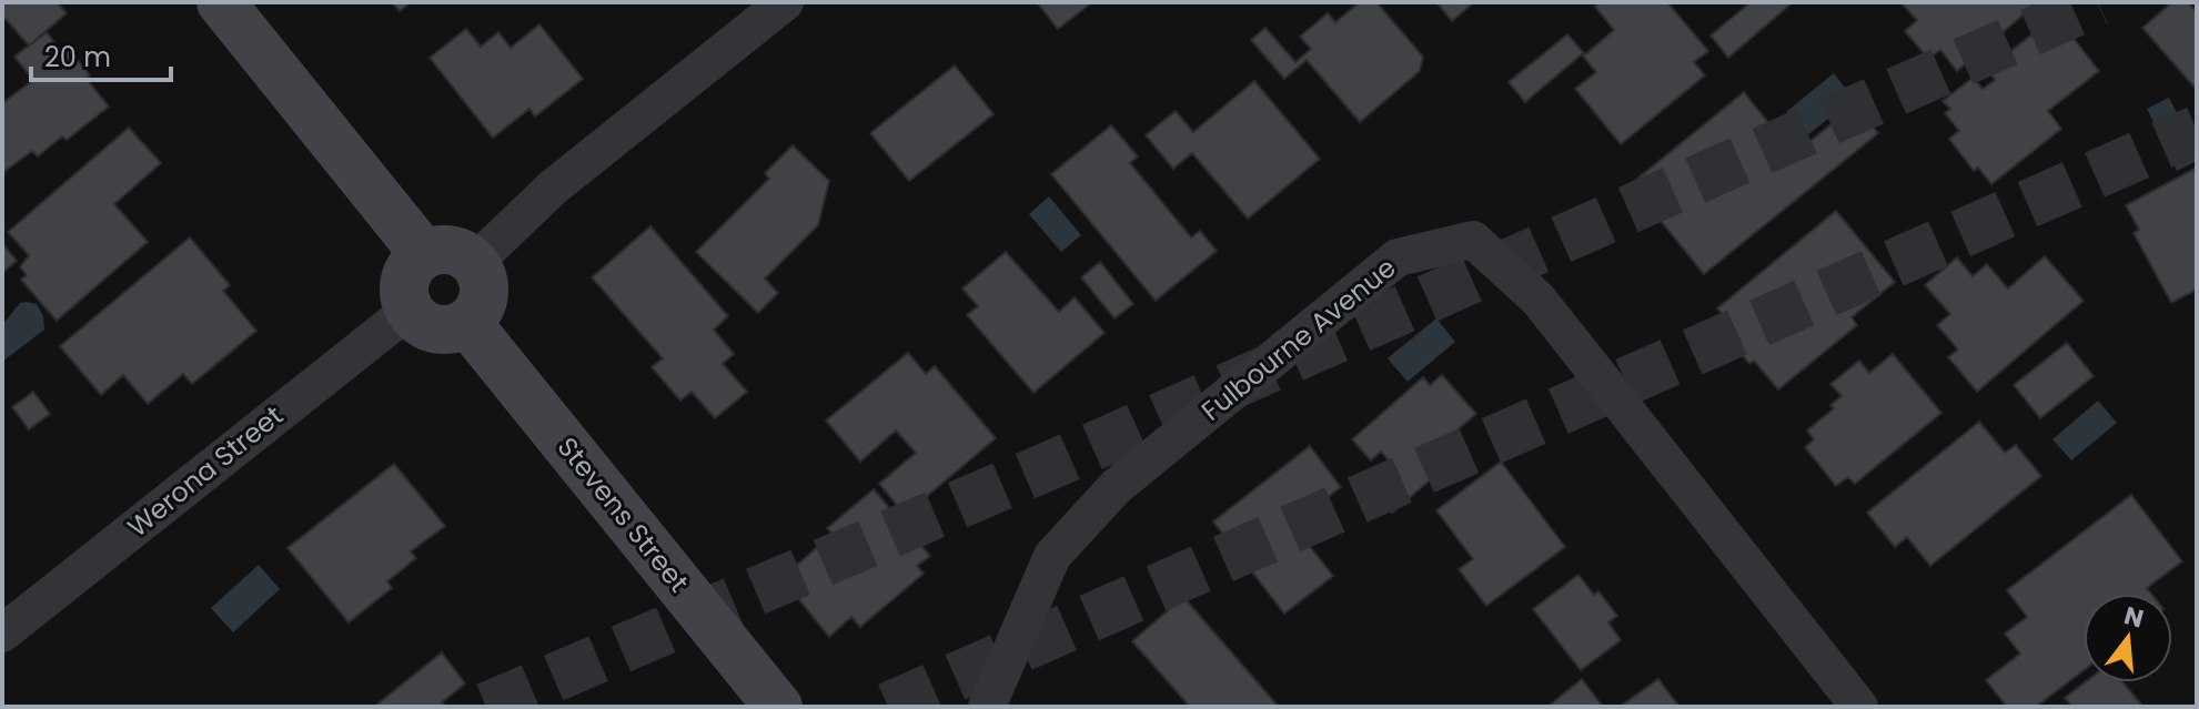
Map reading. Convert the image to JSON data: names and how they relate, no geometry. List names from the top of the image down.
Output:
{
  "streets": {
    "street": ["Fulbourne Avenue", "Werona Street", "Stevens Street"]
  },
  "crossings": [
    ["Werona Street", "Stevens Street"]
  ],
  "scale_bar": "20 m",
  "north": "top"
}
